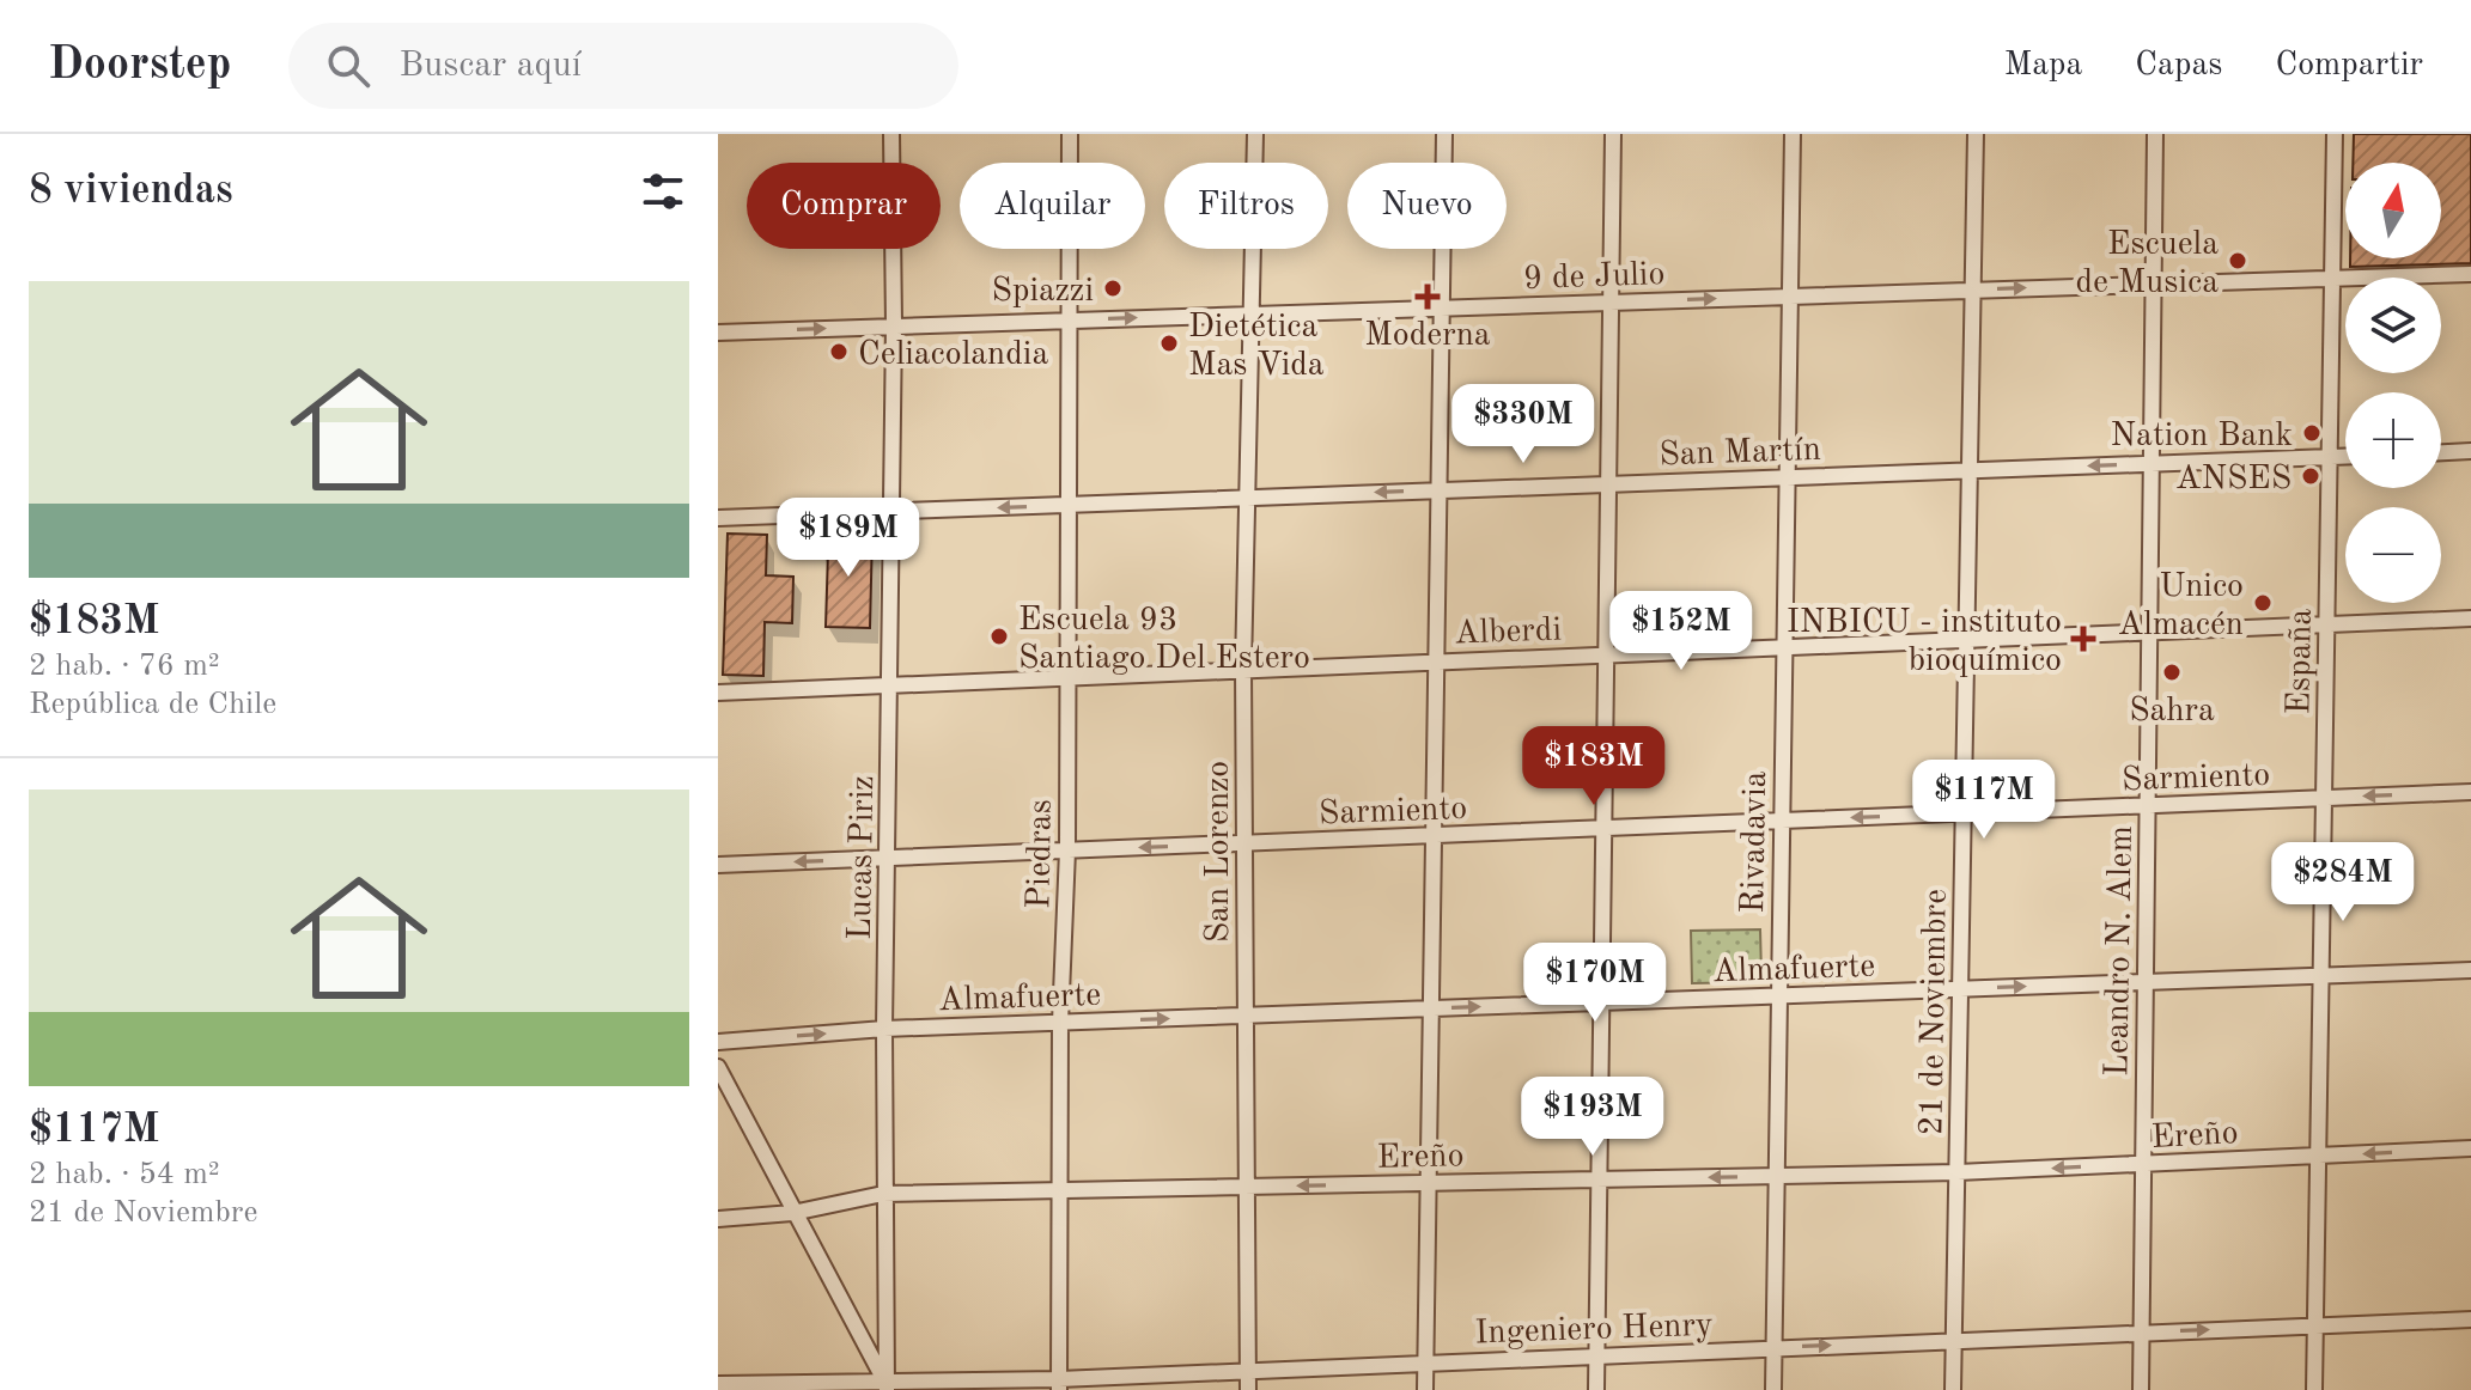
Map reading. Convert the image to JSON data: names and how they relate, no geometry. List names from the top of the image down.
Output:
{
  "streets": {
    "street": [
      "9 de Julio",
      "San Martín",
      "Alberdi",
      "España",
      "Sarmiento",
      "Rivadavia",
      "San Lorenzo",
      "Piedras",
      "Lucas Piriz",
      "Leandro N. Alem",
      "Almafuerte",
      "21 de Noviembre",
      "Ereño",
      "Ingeniero Henry"
    ]
  },
  "crossings": [
    ["9 de Julio", "España"],
    ["9 de Julio", "Rivadavia"],
    ["9 de Julio", "San Lorenzo"],
    ["9 de Julio", "Piedras"],
    ["9 de Julio", "Lucas Piriz"],
    ["9 de Julio", "Leandro N. Alem"],
    ["9 de Julio", "21 de Noviembre"],
    ["San Martín", "España"],
    ["San Martín", "Rivadavia"],
    ["San Martín", "San Lorenzo"],
    ["San Martín", "Piedras"],
    ["San Martín", "Lucas Piriz"],
    ["San Martín", "Leandro N. Alem"],
    ["San Martín", "21 de Noviembre"],
    ["Alberdi", "España"],
    ["Alberdi", "Rivadavia"],
    ["Alberdi", "San Lorenzo"],
    ["Alberdi", "Piedras"],
    ["Alberdi", "Lucas Piriz"],
    ["Alberdi", "Leandro N. Alem"],
    ["Alberdi", "21 de Noviembre"],
    ["España", "Sarmiento"],
    ["España", "Almafuerte"],
    ["España", "Ereño"],
    ["España", "Ingeniero Henry"],
    ["Sarmiento", "Rivadavia"],
    ["Sarmiento", "San Lorenzo"],
    ["Sarmiento", "Piedras"],
    ["Sarmiento", "Lucas Piriz"],
    ["Sarmiento", "Leandro N. Alem"],
    ["Sarmiento", "21 de Noviembre"],
    ["Rivadavia", "Almafuerte"],
    ["Rivadavia", "Ereño"],
    ["Rivadavia", "Ingeniero Henry"],
    ["San Lorenzo", "Almafuerte"],
    ["San Lorenzo", "Ereño"],
    ["San Lorenzo", "Ingeniero Henry"],
    ["Piedras", "Almafuerte"],
    ["Piedras", "Ereño"],
    ["Piedras", "Ingeniero Henry"],
    ["Lucas Piriz", "Almafuerte"],
    ["Lucas Piriz", "Ereño"],
    ["Lucas Piriz", "Ingeniero Henry"],
    ["Leandro N. Alem", "Almafuerte"],
    ["Leandro N. Alem", "Ereño"],
    ["Leandro N. Alem", "Ingeniero Henry"],
    ["Almafuerte", "21 de Noviembre"],
    ["21 de Noviembre", "Ereño"],
    ["21 de Noviembre", "Ingeniero Henry"]
  ],
  "one_way": [
    "9 de Julio",
    "Sarmiento",
    "Almafuerte",
    "Ereño"
  ],
  "places": {
    "other": [
      "Escuela de Musica",
      "Spiazzi",
      "Dietética Mas Vida",
      "Celiacolandia",
      "Nation Bank",
      "ANSES",
      "Unico Almacén",
      "Escuela 93 Santiago Del Estero",
      "Sahra"
    ],
    "health": ["Moderna", "INBICU - instituto bioquímico"]
  },
  "north": "top",
  "page": {
    "header": "Doorstep",
    "search": "Buscar aquí",
    "nav": ["Mapa", "Capas", "Compartir"],
    "heading": "8 viviendas",
    "map_buttons": ["+", "−"],
    "chip": [
      "Comprar",
      "Alquilar",
      "Filtros",
      "Nuevo"
    ],
    "list": [
      {
        "name": "$183M",
        "note": "2 hab. · 76 m² · República de Chile"
      },
      {
        "name": "$117M",
        "note": "2 hab. · 54 m² · 21 de Noviembre"
      }
    ],
    "price": [
      "$330M",
      "$189M",
      "$152M",
      "$183M",
      "$117M",
      "$284M",
      "$170M",
      "$193M"
    ]
  }
}
